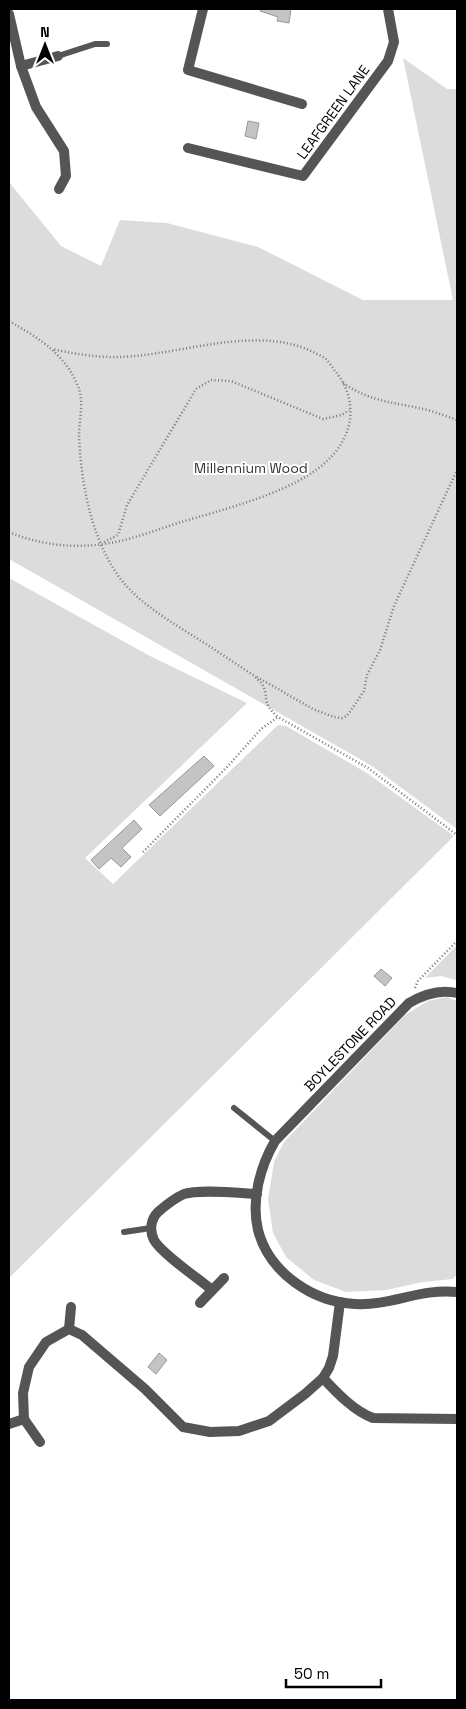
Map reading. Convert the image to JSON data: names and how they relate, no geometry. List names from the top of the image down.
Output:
{
  "streets": {
    "street": ["LEAFGREEN LANE", "BOYLESTONE ROAD"]
  },
  "parks": ["Millennium Wood"],
  "scale_bar": "50 m",
  "north": "top"
}
